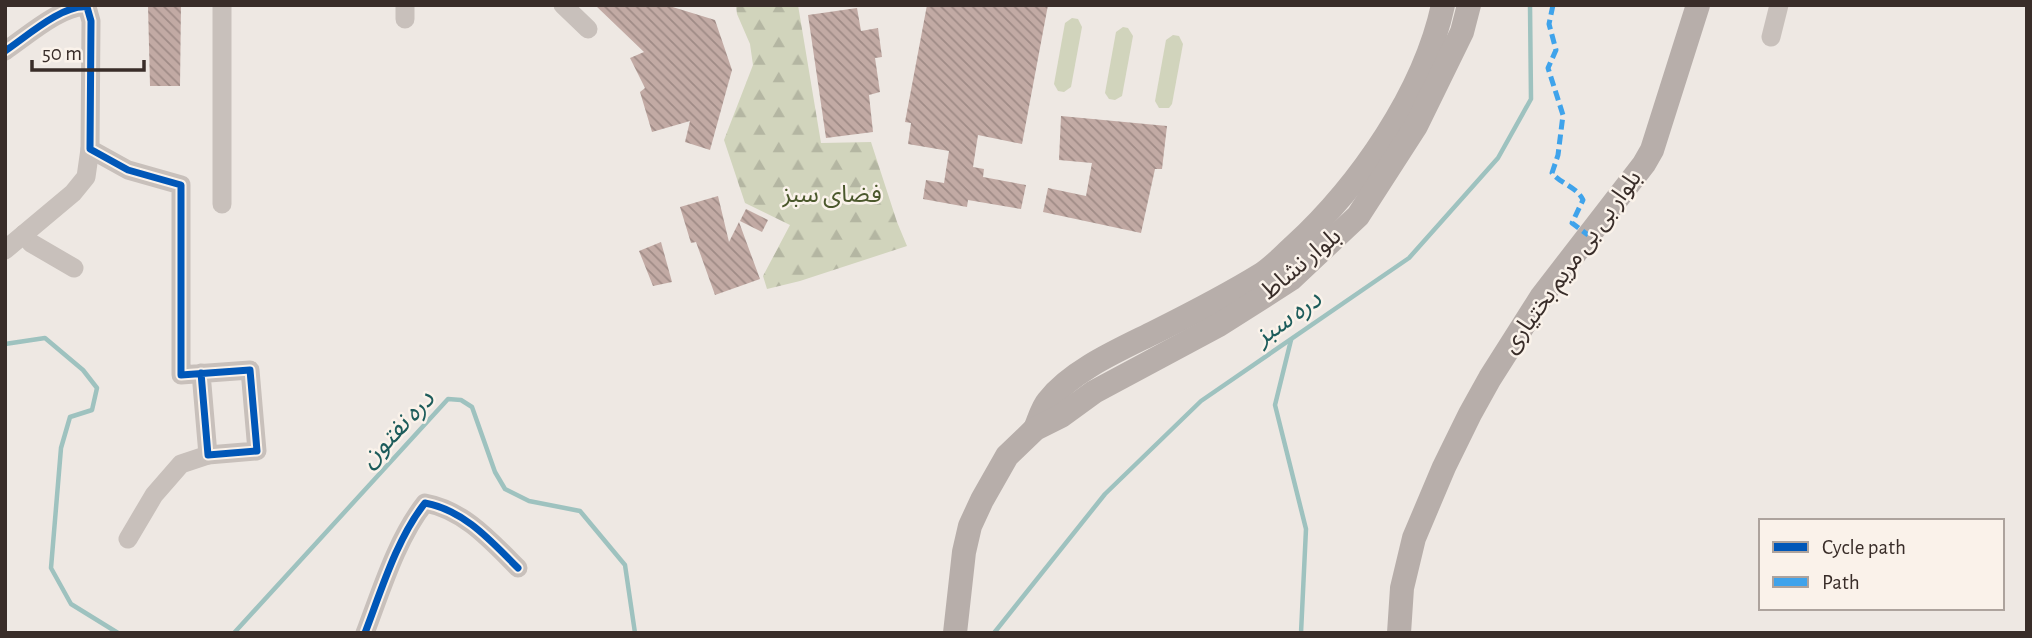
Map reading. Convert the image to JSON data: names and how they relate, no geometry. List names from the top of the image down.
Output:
{
  "streets": {
    "main road": ["بلوار بی بی مریم بختیاری", "بلوار نشاط"]
  },
  "water": ["دره سبز", "دره نفتون"],
  "parks": ["فضای سبز"],
  "legend": ["Cycle path", "Path"],
  "scale_bar": "50 m"
}
